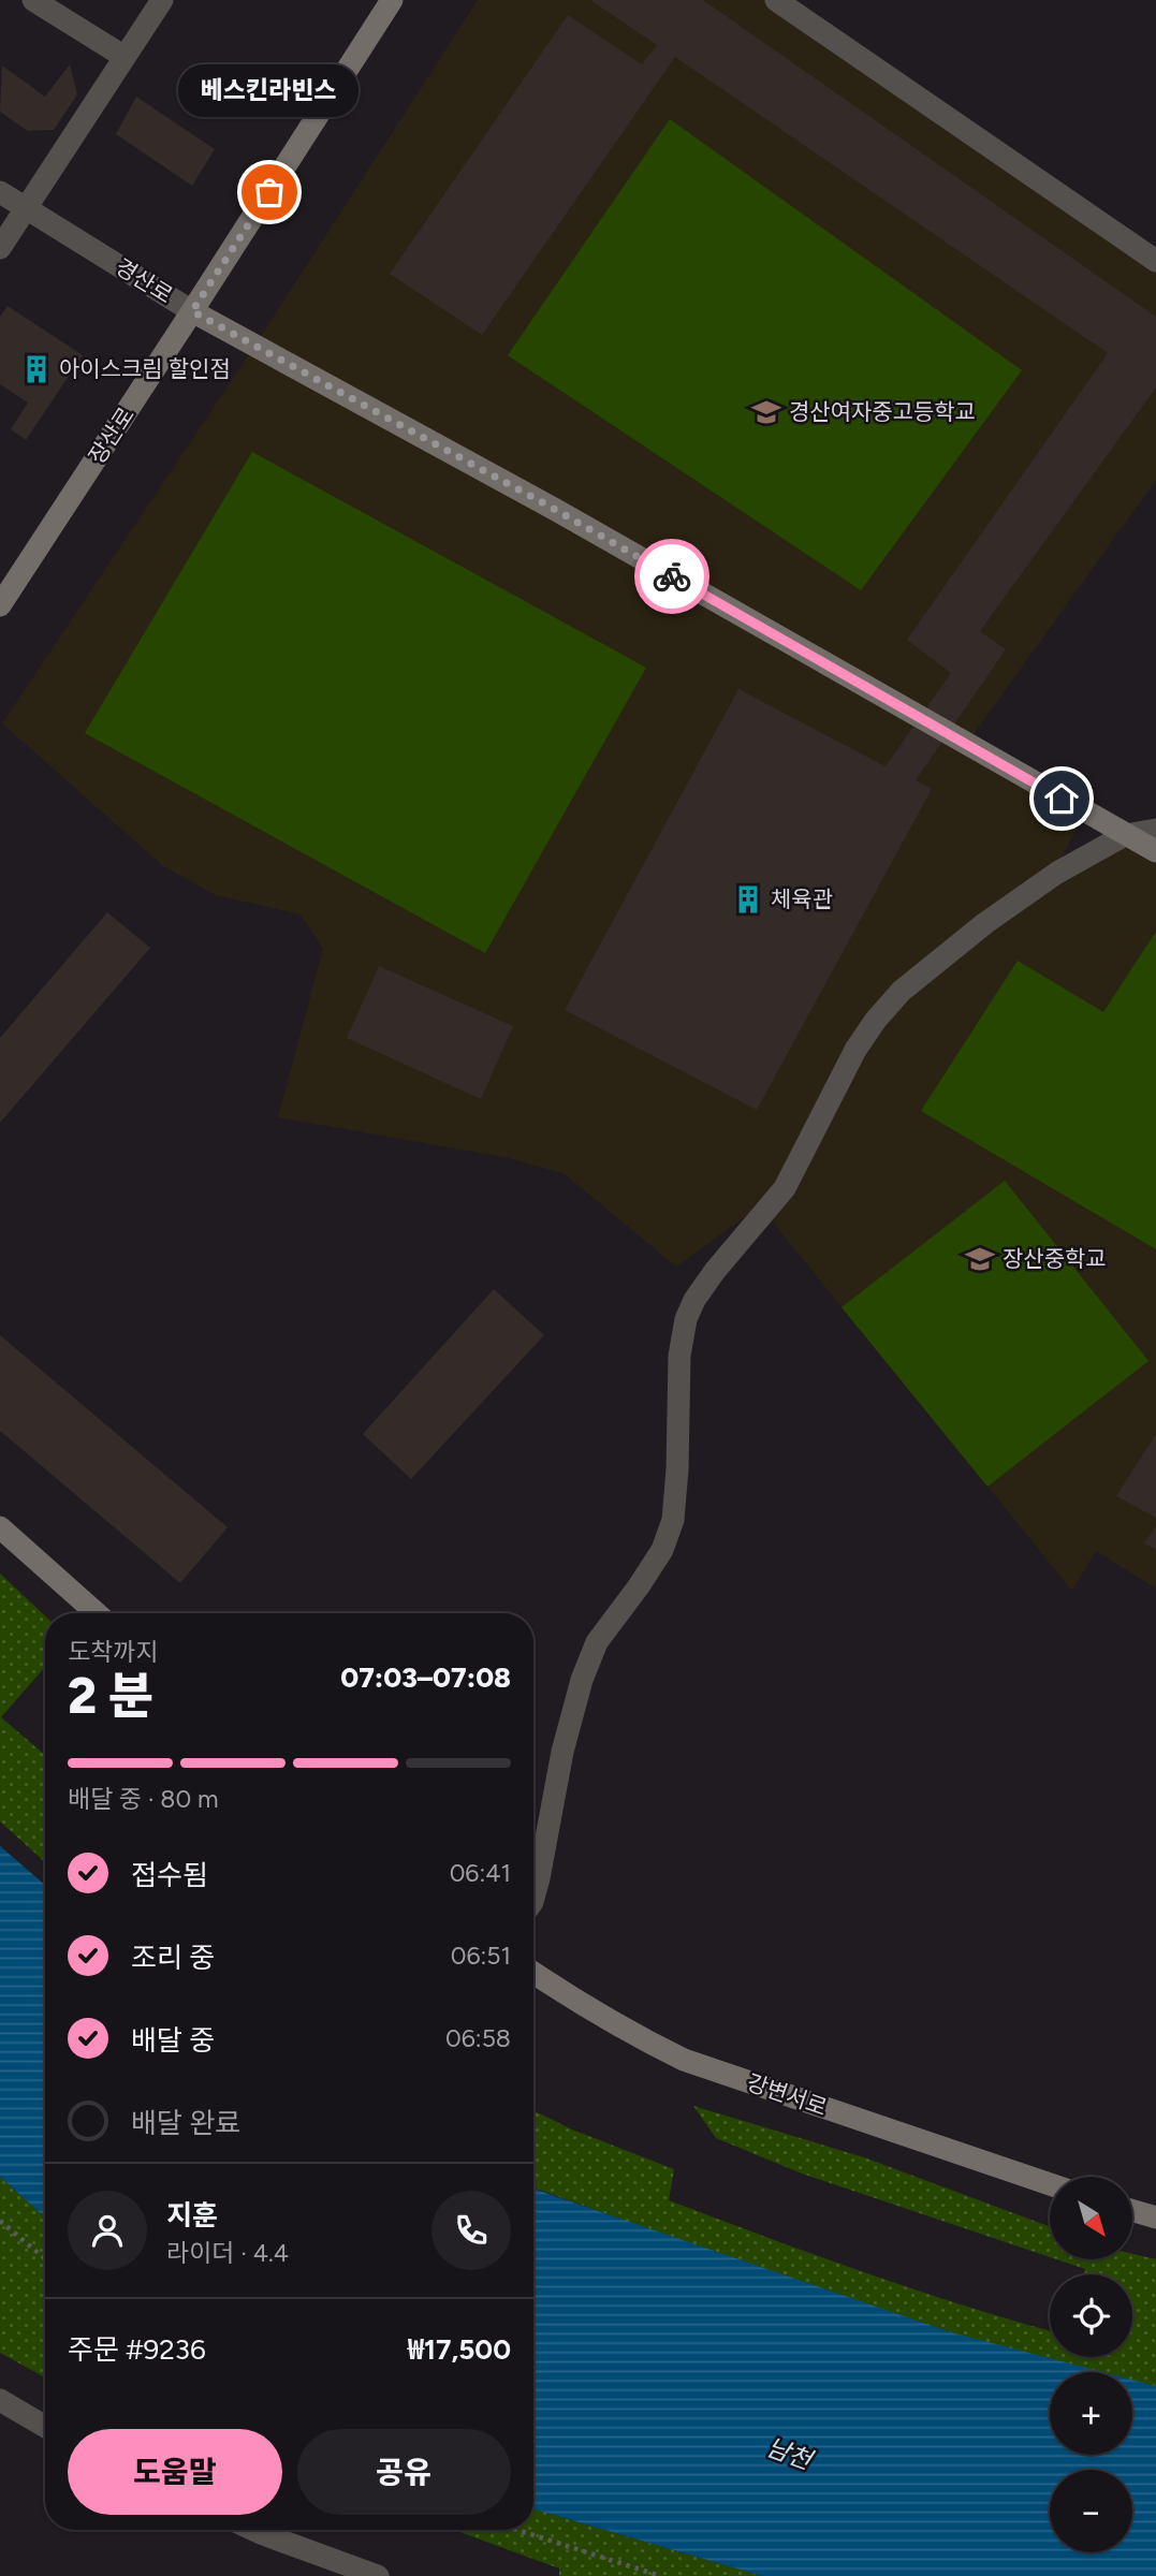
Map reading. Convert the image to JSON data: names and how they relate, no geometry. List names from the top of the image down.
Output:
{
  "streets": {
    "street": ["경산로", "장산로", "강변서로"]
  },
  "crossings": [
    ["경산로", "장산로"]
  ],
  "water": ["남천"],
  "places": {
    "other": ["베스킨라빈스"],
    "building": ["아이스크림 할인점", "체육관"],
    "school or university": ["경산여자중고등학교", "장산중학교"]
  },
  "north": "bottom right",
  "page": {
    "bubble": "베스킨라빈스",
    "heading": ["2 분", "도착까지", "07:03–07:08"],
    "panel": [
      "지훈",
      "라이더 · 4.4",
      "주문 #9236",
      "₩17,500"
    ],
    "bar": "배달 중 · 80 m",
    "list": [
      ["접수됨", "06:41"],
      ["조리 중", "06:51"],
      ["배달 중", "06:58"],
      "배달 완료"
    ],
    "map_buttons": ["+", "−"],
    "buttons": ["도움말", "공유"]
  }
}
